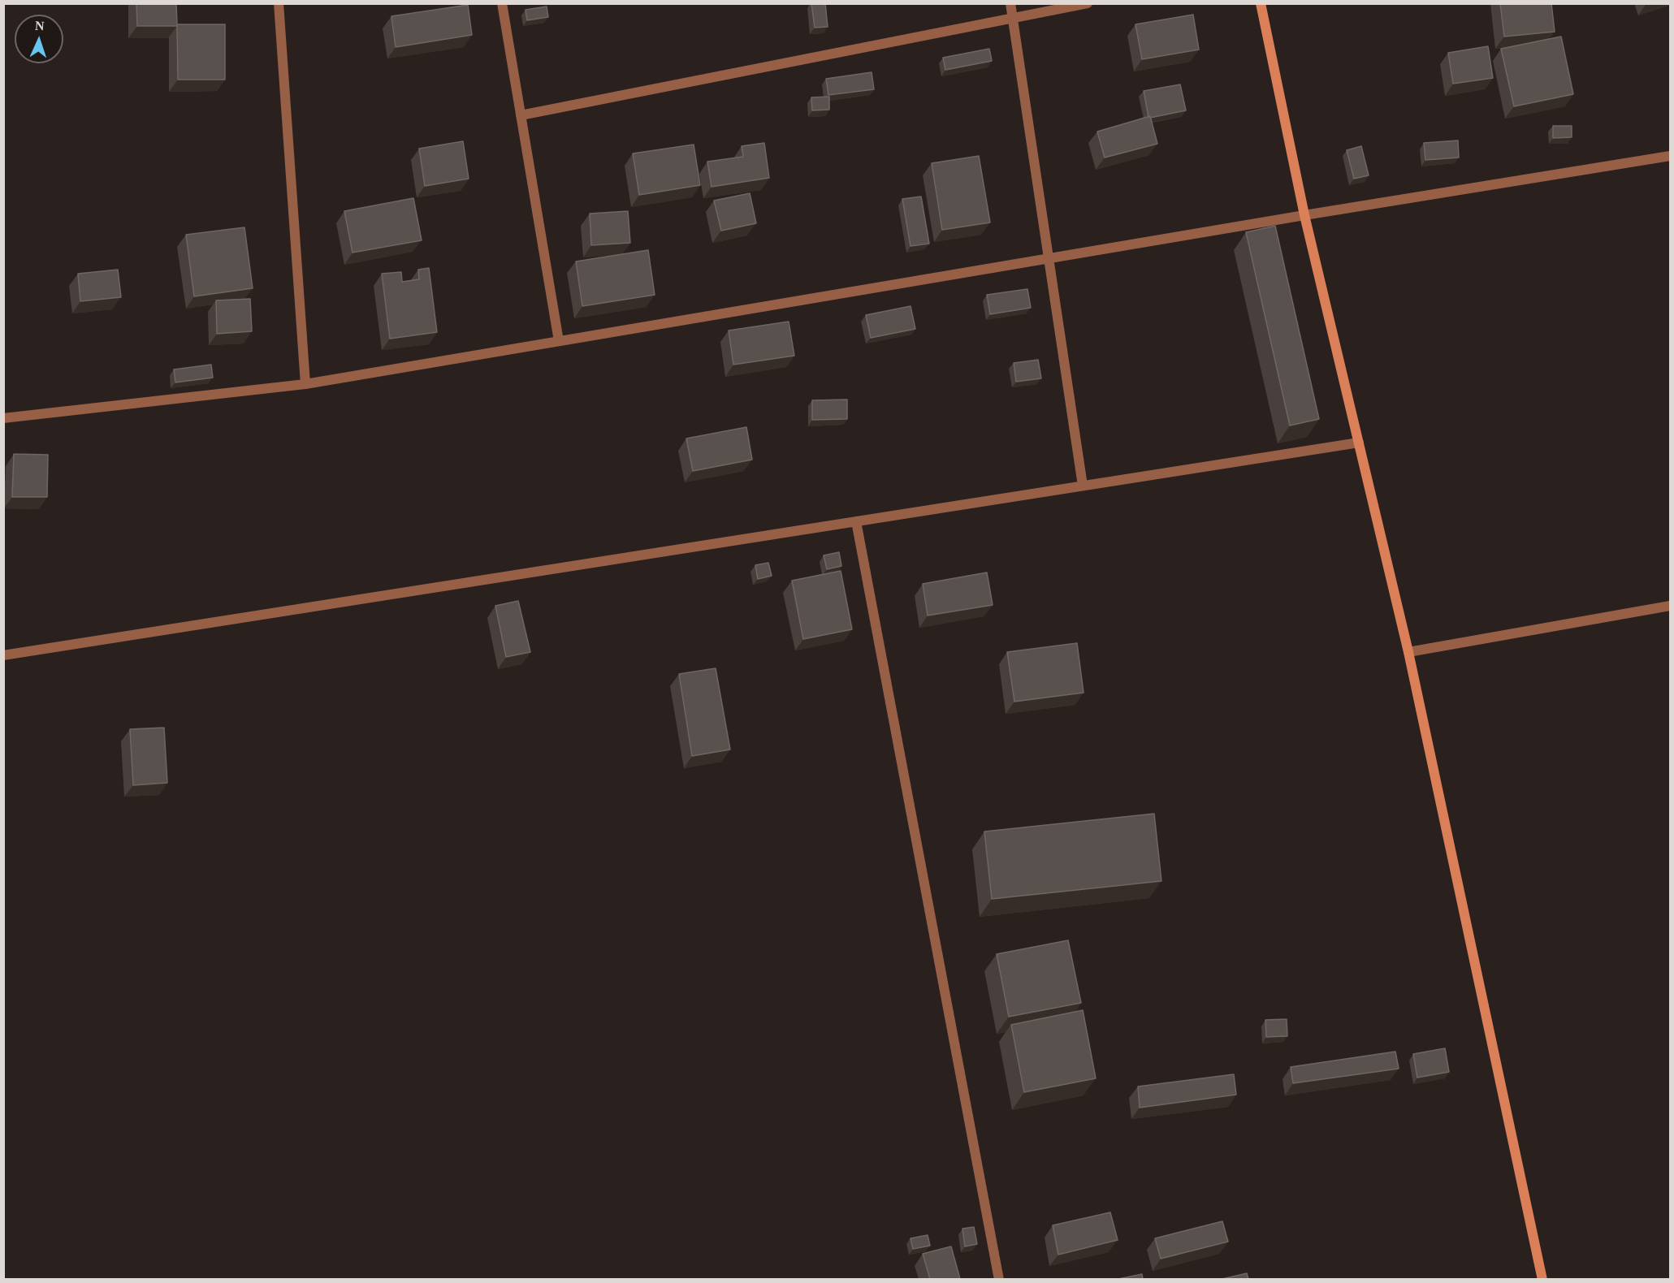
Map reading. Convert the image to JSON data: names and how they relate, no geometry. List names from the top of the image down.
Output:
{
  "north": "top"
}
